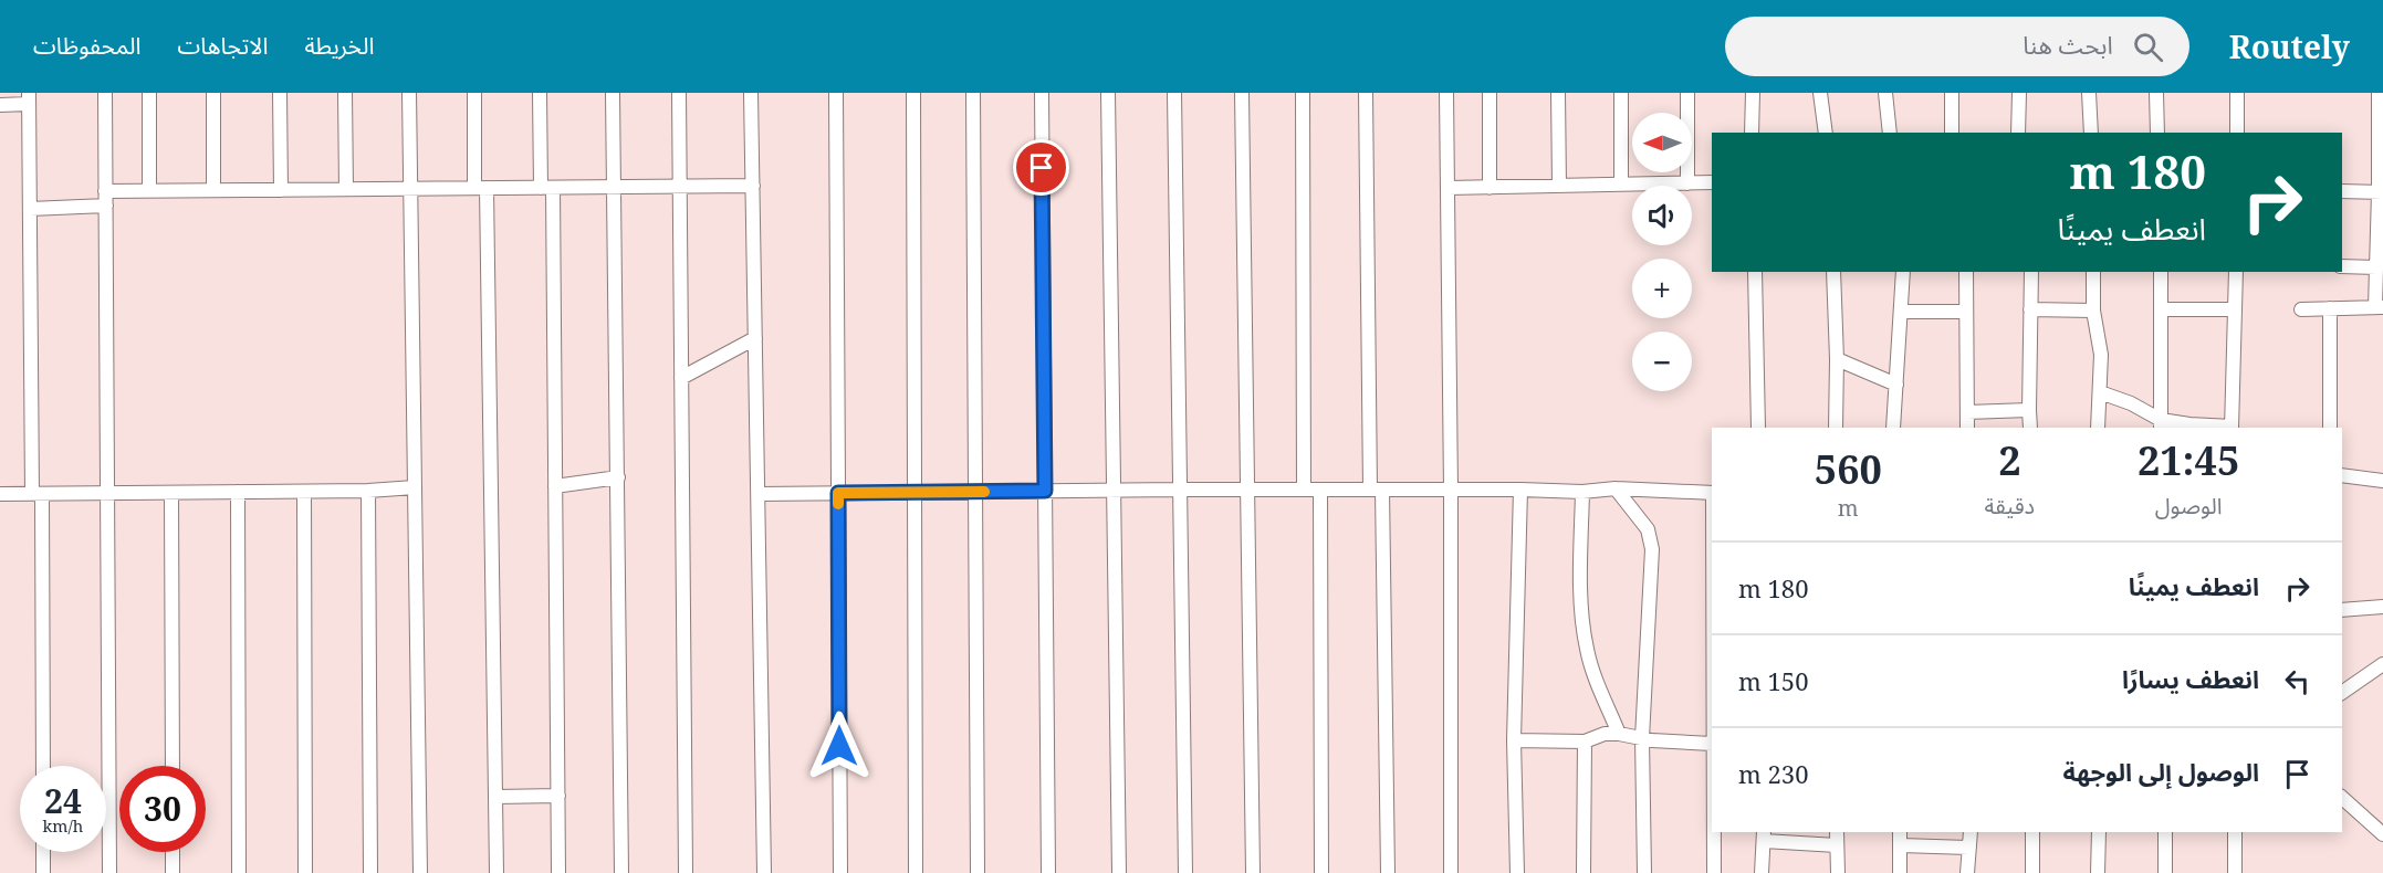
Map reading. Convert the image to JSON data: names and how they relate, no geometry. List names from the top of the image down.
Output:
{
  "north": "left",
  "page": {
    "header": "Routely",
    "search": "ابحث هنا",
    "nav": ["الخريطة", "الاتجاهات", "المحفوظات"],
    "map_buttons": ["+", "−"],
    "turn": ["180 m", "انعطف يمينًا"],
    "eta": [
      "21:45",
      "الوصول",
      "2",
      "دقيقة",
      "560",
      "m"
    ],
    "list": [
      {
        "name": "انعطف يمينًا",
        "value": "180 m"
      },
      {
        "name": "انعطف يسارًا",
        "value": "150 m"
      },
      {
        "name": "الوصول إلى الوجهة",
        "value": "230 m"
      }
    ],
    "speed": "24 km/h",
    "limit": "30"
  }
}
